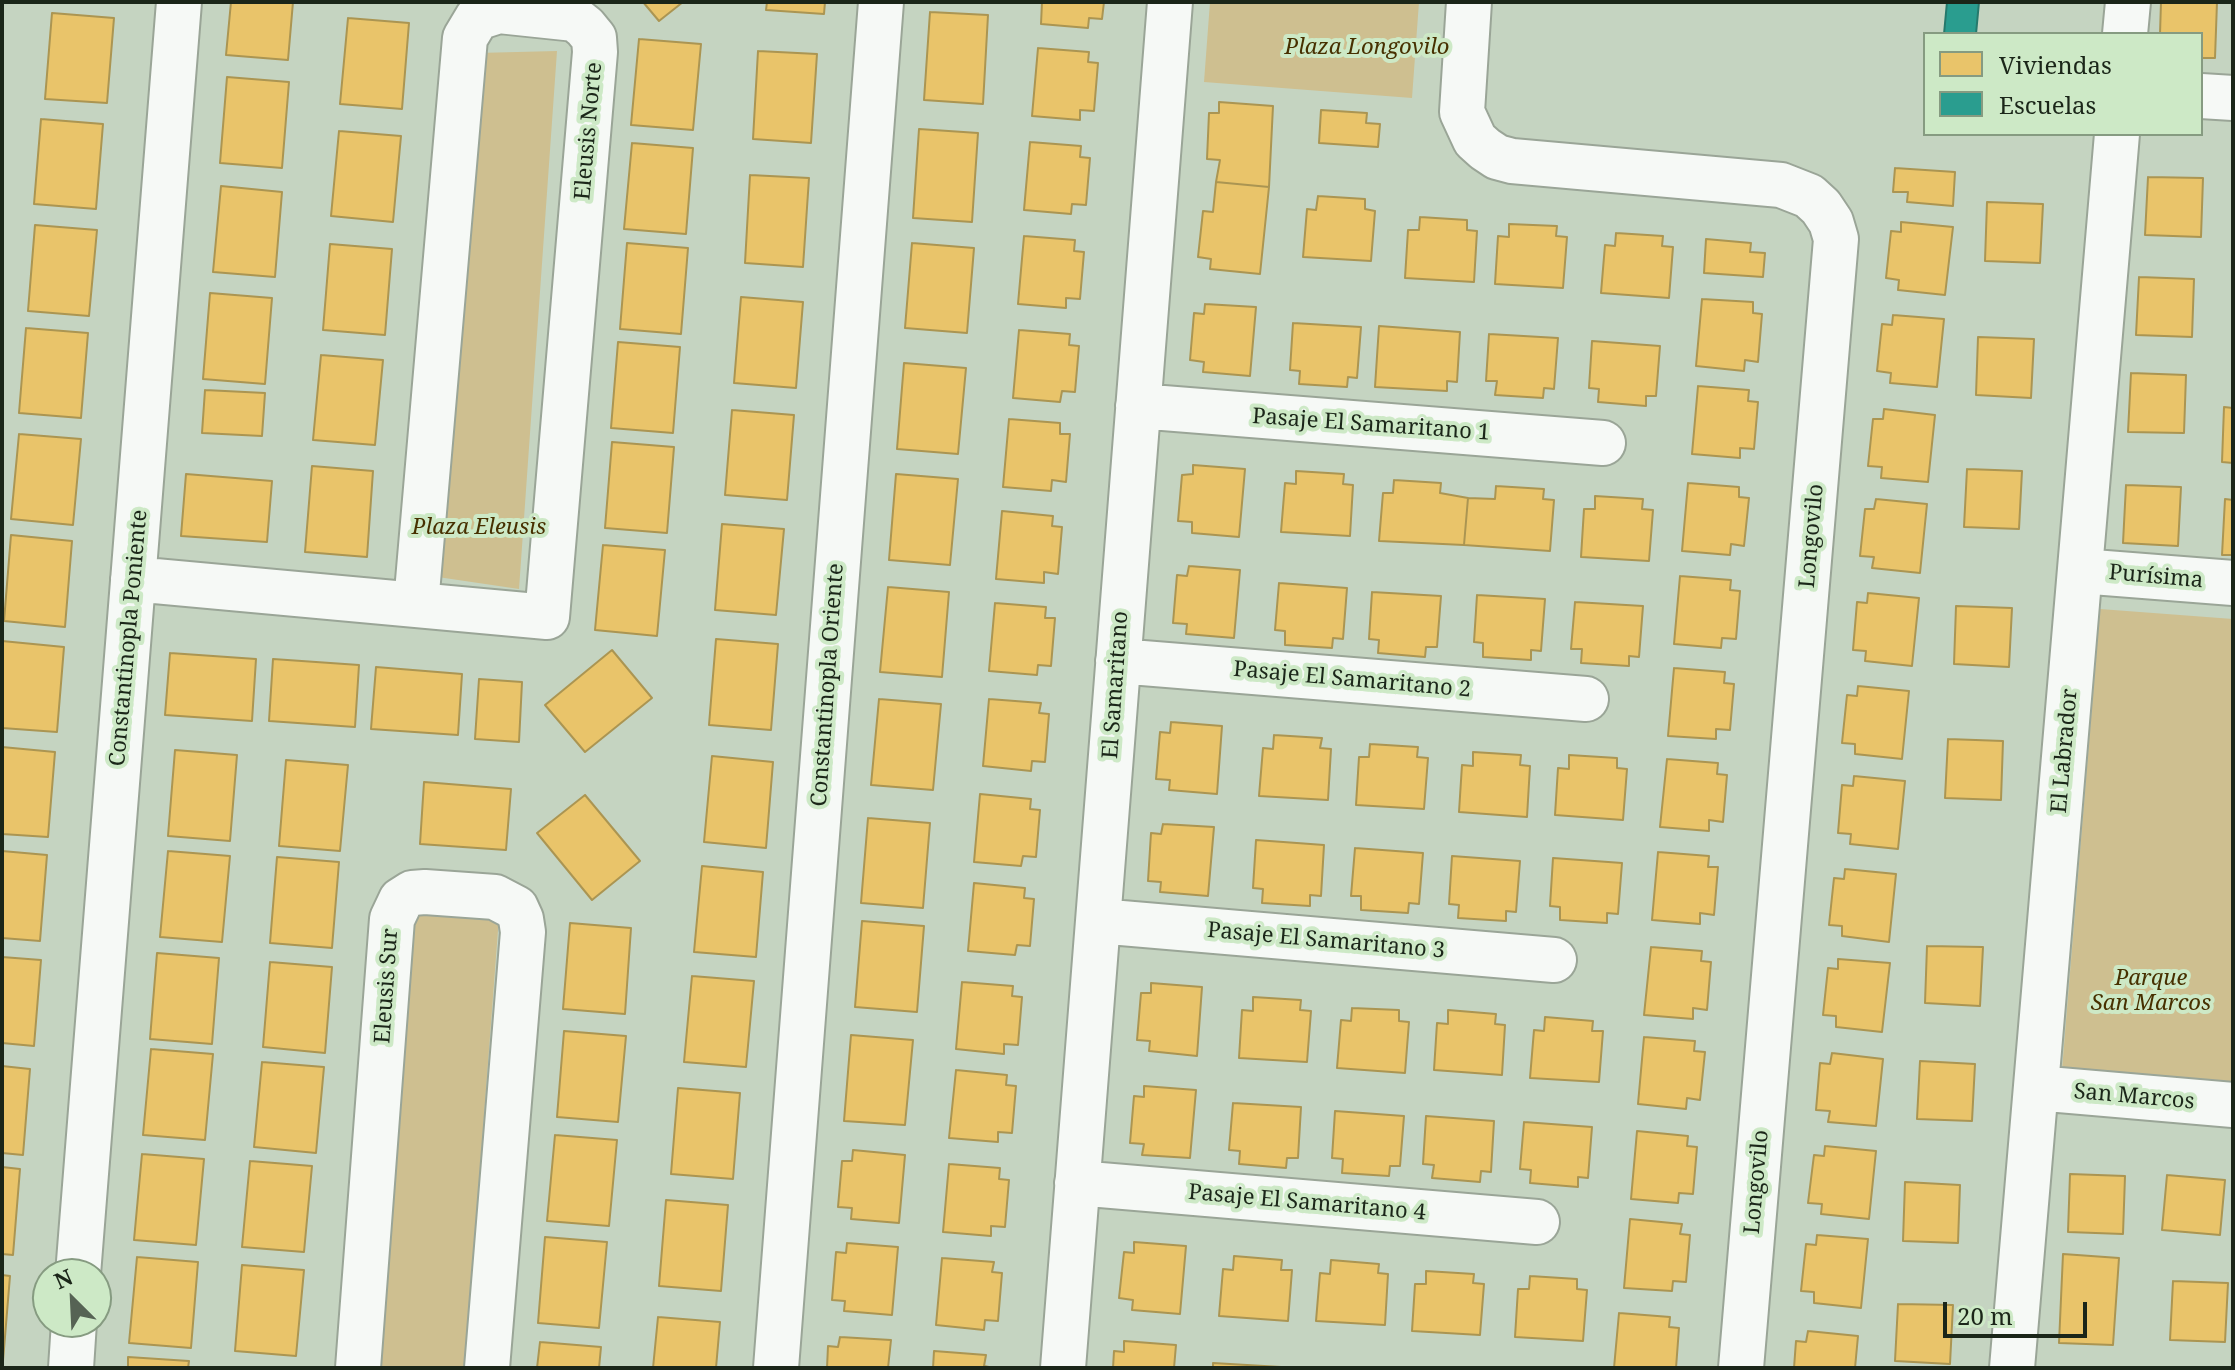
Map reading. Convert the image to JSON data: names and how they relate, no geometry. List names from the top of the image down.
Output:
{
  "streets": {
    "street": [
      "Eleusis Norte",
      "Pasaje El Samaritano 1",
      "Longovilo",
      "Purísima",
      "Constantinopla Poniente",
      "Pasaje El Samaritano 2",
      "Constantinopla Oriente",
      "El Samaritano",
      "El Labrador",
      "Pasaje El Samaritano 3",
      "Eleusis Sur",
      "San Marcos",
      "Pasaje El Samaritano 4"
    ]
  },
  "crossings": [
    ["Eleusis Norte", "Constantinopla Poniente"],
    ["Pasaje El Samaritano 1", "El Samaritano"],
    ["Purísima", "El Labrador"],
    ["Pasaje El Samaritano 2", "El Samaritano"],
    ["El Samaritano", "Pasaje El Samaritano 3"],
    ["El Samaritano", "Pasaje El Samaritano 4"],
    ["El Labrador", "San Marcos"]
  ],
  "parks": ["Plaza Longovilo", "Plaza Eleusis", "Parque San Marcos"],
  "legend": ["Viviendas", "Escuelas"],
  "scale_bar": "20 m",
  "north": "top left"
}
